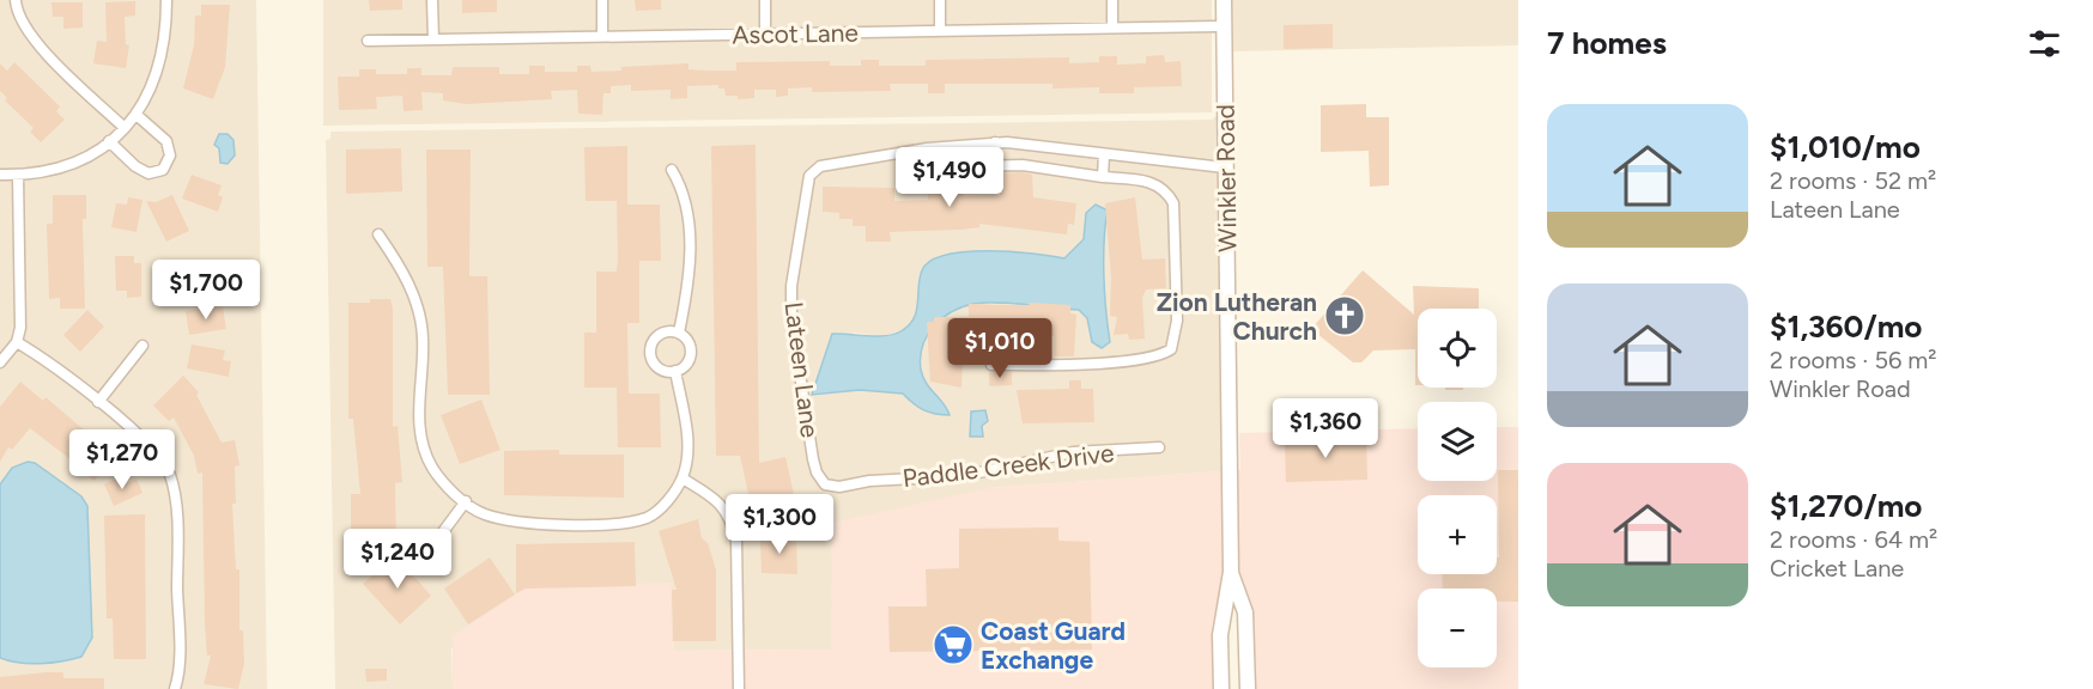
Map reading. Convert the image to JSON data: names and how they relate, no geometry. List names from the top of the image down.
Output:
{
  "streets": {
    "street": [
      "Ascot Lane",
      "Winkler Road",
      "Lateen Lane",
      "Paddle Creek Drive"
    ]
  },
  "crossings": [
    ["Ascot Lane", "Winkler Road"],
    ["Winkler Road", "Lateen Lane"],
    ["Lateen Lane", "Paddle Creek Drive"]
  ],
  "places": {
    "church": ["Zion Lutheran Church"],
    "supermarket": ["Coast Guard Exchange"]
  },
  "page": {
    "heading": "7 homes",
    "list": [
      {
        "name": "$1,010/mo",
        "note": "2 rooms · 52 m² · Lateen Lane"
      },
      {
        "name": "$1,360/mo",
        "note": "2 rooms · 56 m² · Winkler Road"
      },
      {
        "name": "$1,270/mo",
        "note": "2 rooms · 64 m² · Cricket Lane"
      }
    ],
    "price": [
      "$1,490",
      "$1,700",
      "$1,010",
      "$1,360",
      "$1,270",
      "$1,300",
      "$1,240"
    ],
    "map_buttons": ["+", "−"]
  }
}
